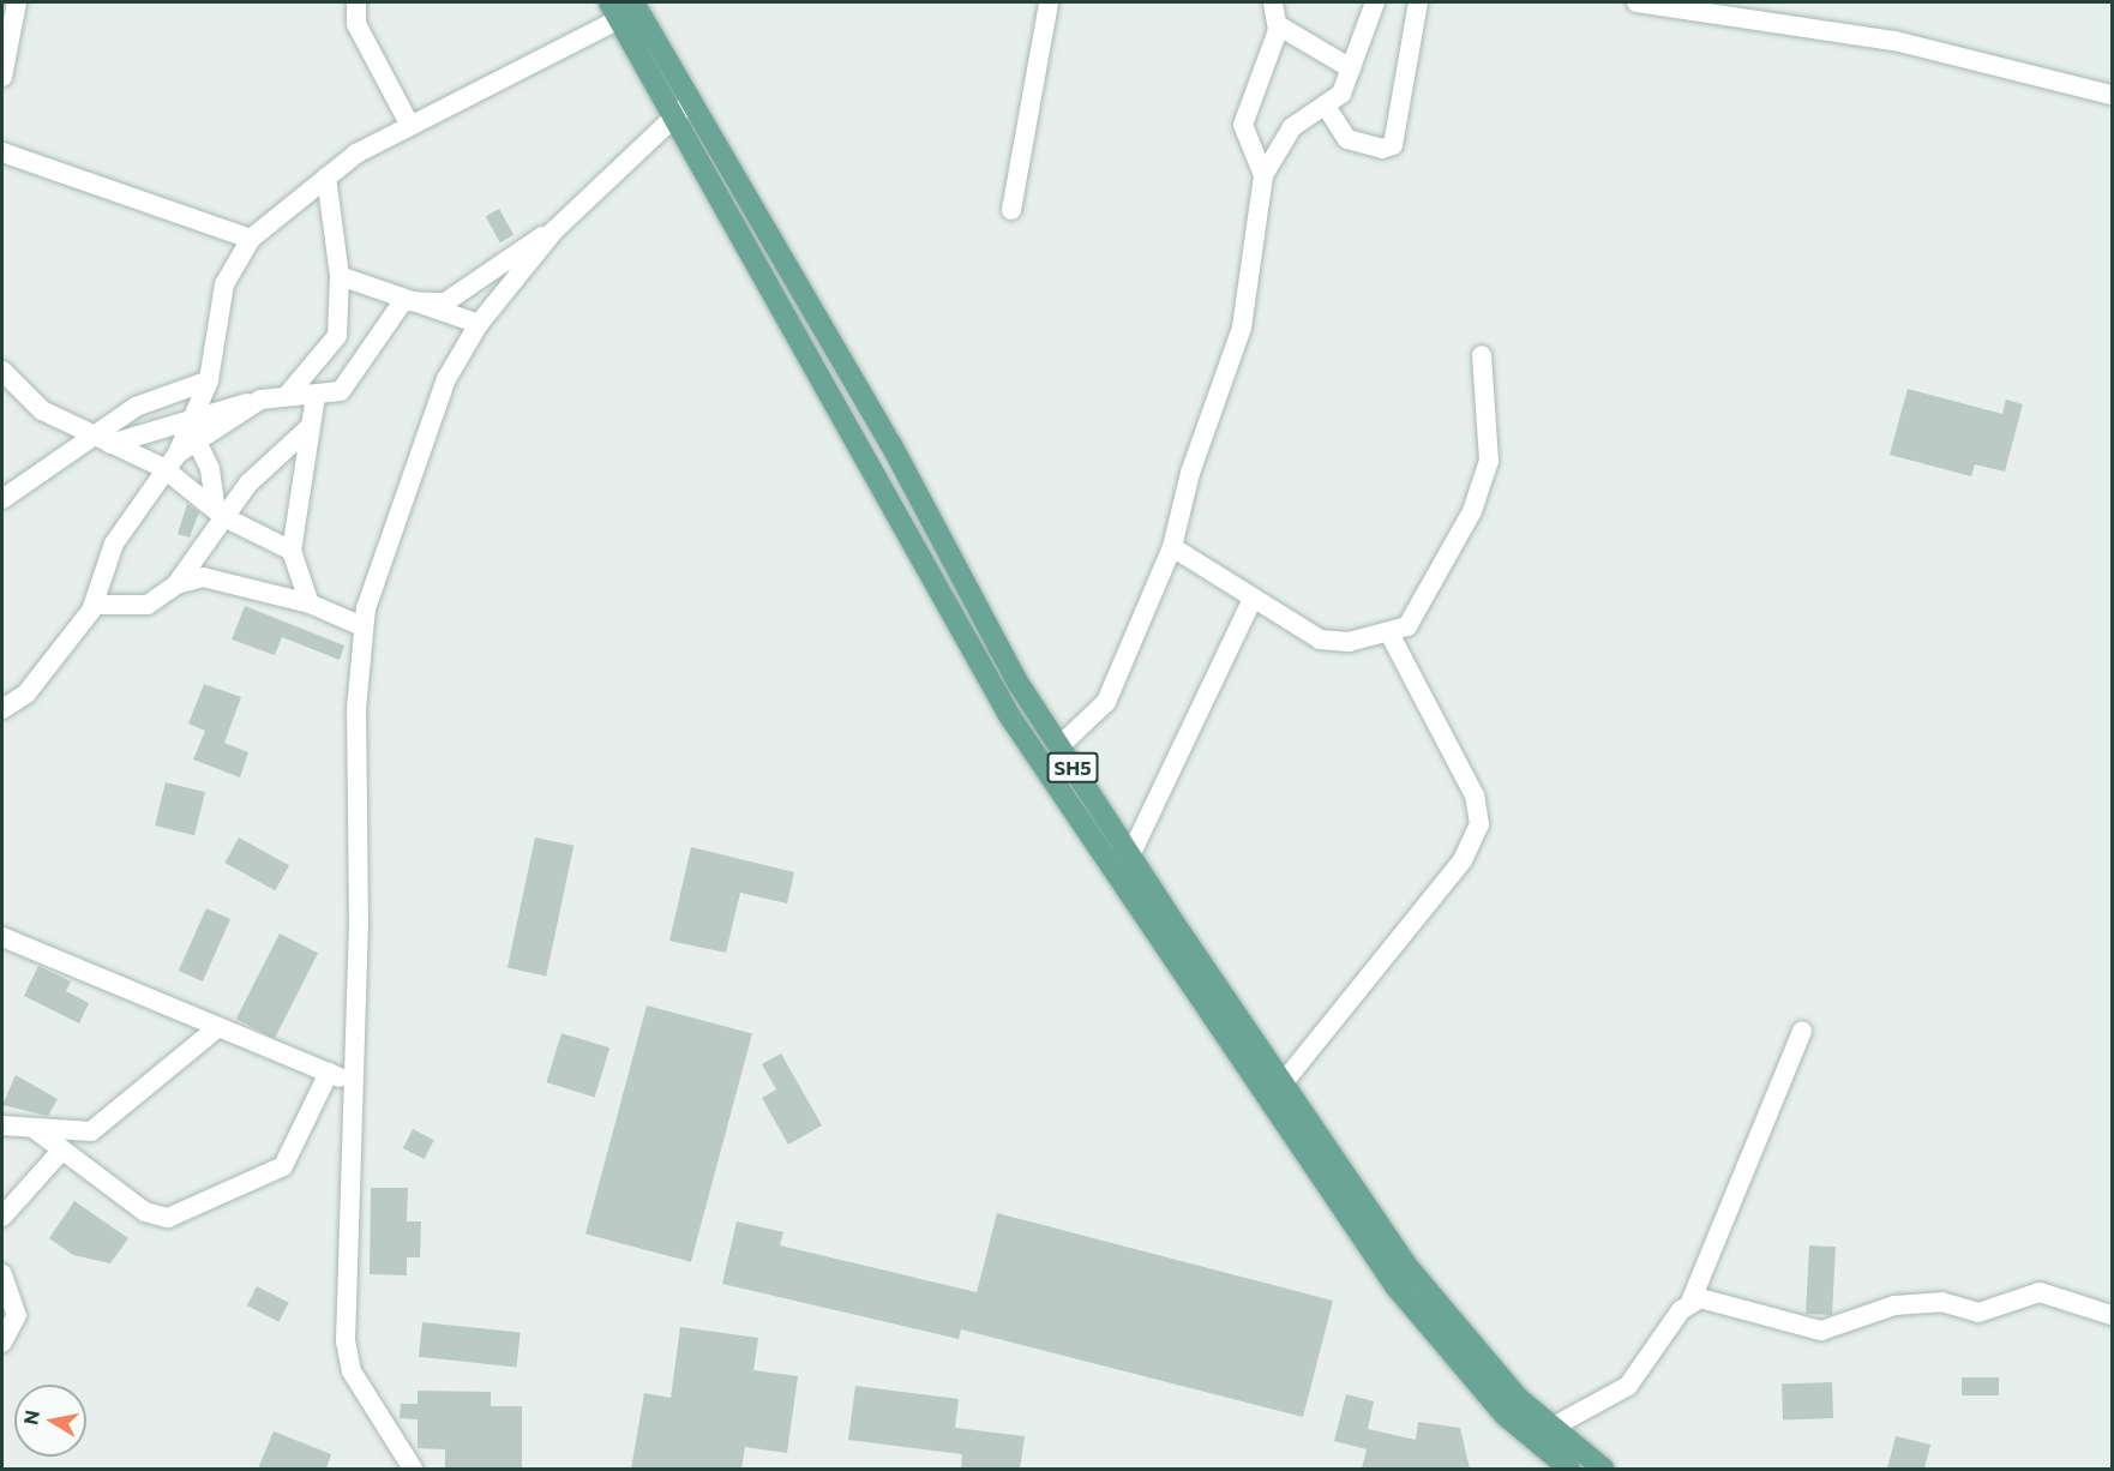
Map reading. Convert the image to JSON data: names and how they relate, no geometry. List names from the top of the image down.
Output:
{
  "streets": {
    "main road": ["SH5"]
  },
  "north": "left"
}
